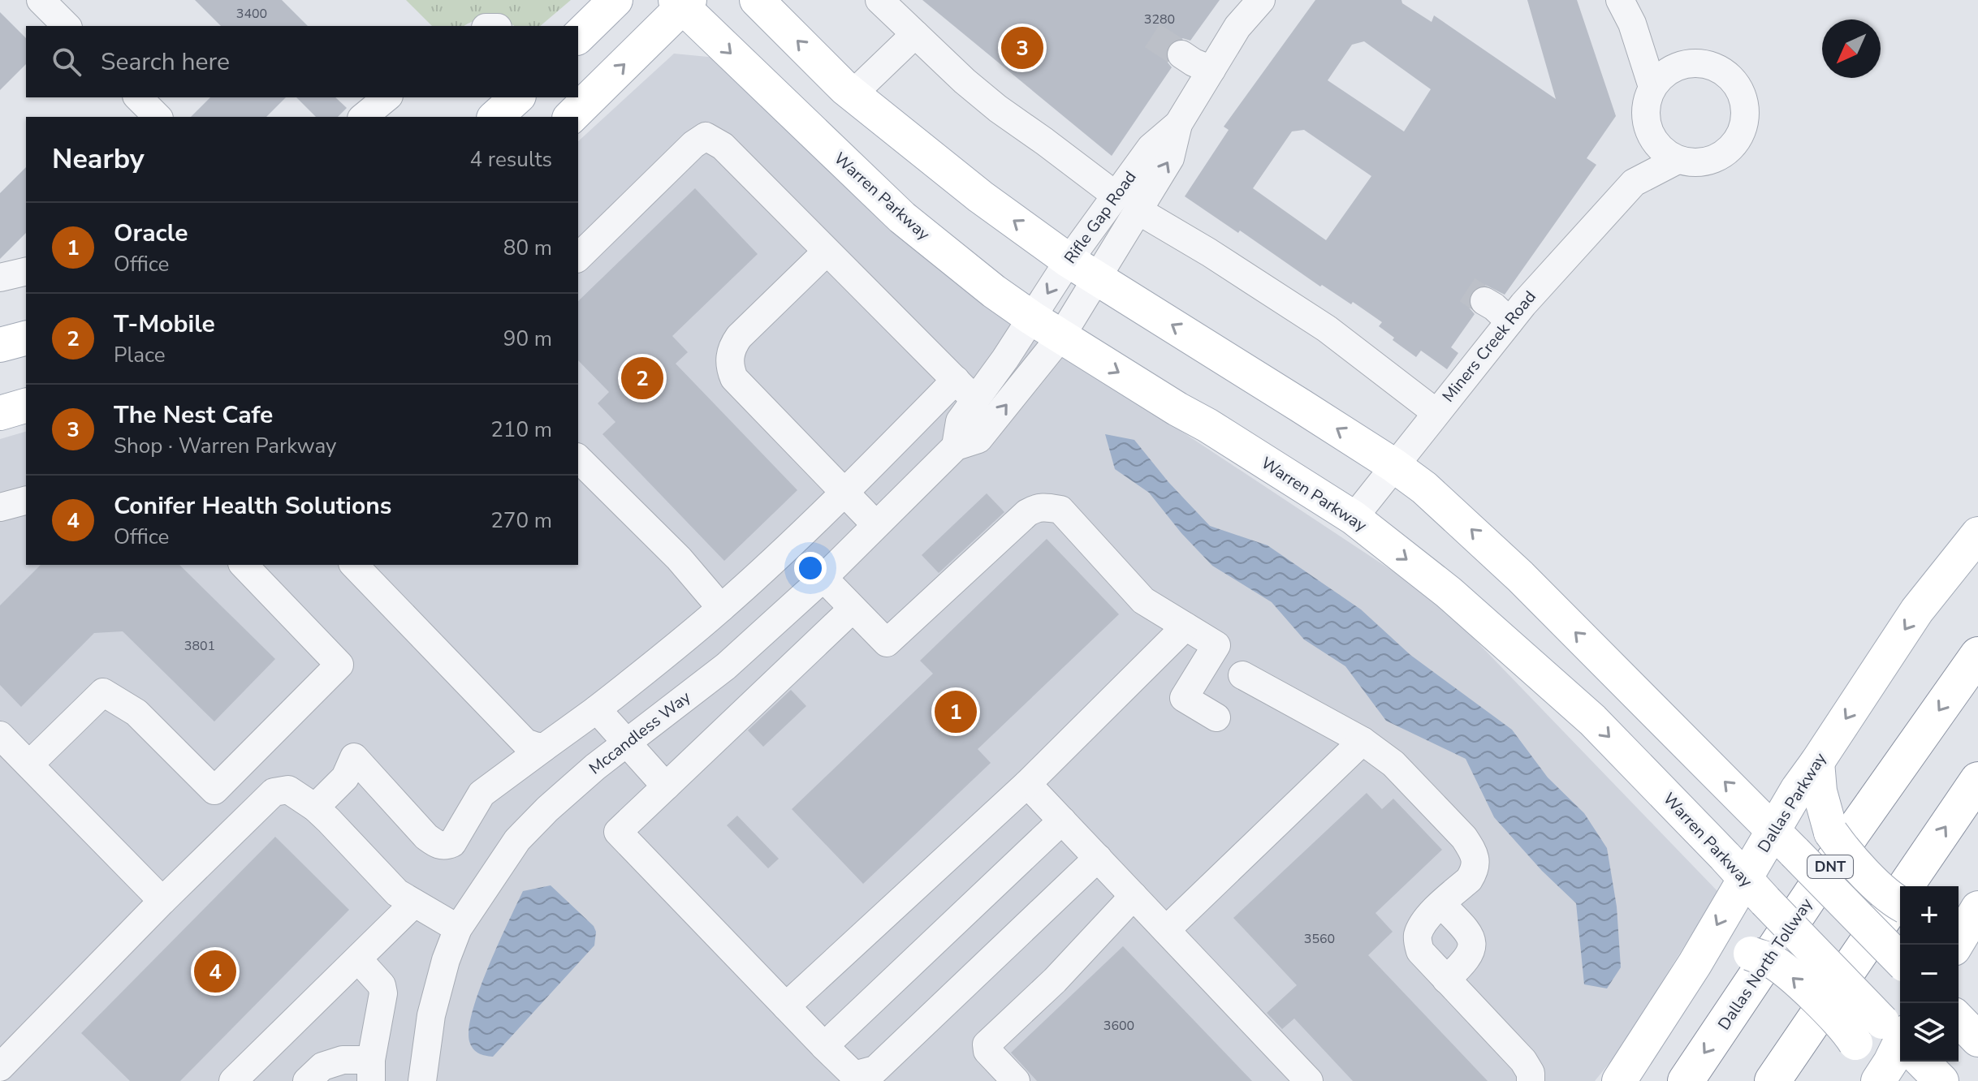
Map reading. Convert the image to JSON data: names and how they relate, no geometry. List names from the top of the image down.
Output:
{
  "streets": {
    "highway": ["DNT", "Dallas North Tollway"],
    "main road": ["Warren Parkway", "Dallas Parkway"],
    "street": ["Rifle Gap Road", "Miners Creek Road", "Mccandless Way"]
  },
  "crossings": [
    ["Warren Parkway", "Rifle Gap Road"],
    ["Warren Parkway", "Miners Creek Road"],
    ["Warren Parkway", "Mccandless Way"],
    ["Warren Parkway", "Dallas Parkway"],
    ["Rifle Gap Road", "Mccandless Way"]
  ],
  "one_way": ["Dallas Parkway"],
  "house_numbers": [
    "3400",
    "3280",
    "3801",
    "3560",
    "3600"
  ],
  "north": "bottom left",
  "page": {
    "pins": [
      "3",
      "2",
      "1",
      "4"
    ],
    "search": "Search here",
    "heading": ["Nearby", "4 results"],
    "list": [
      {
        "mark": "1",
        "name": "Oracle",
        "note": "Office",
        "value": "80 m"
      },
      {
        "mark": "2",
        "name": "T-Mobile",
        "note": "Place",
        "value": "90 m"
      },
      {
        "mark": "3",
        "name": "The Nest Cafe",
        "note": "Shop · Warren Parkway",
        "value": "210 m"
      },
      {
        "mark": "4",
        "name": "Conifer Health Solutions",
        "note": "Office",
        "value": "270 m"
      }
    ],
    "map_buttons": ["+", "−"]
  }
}
